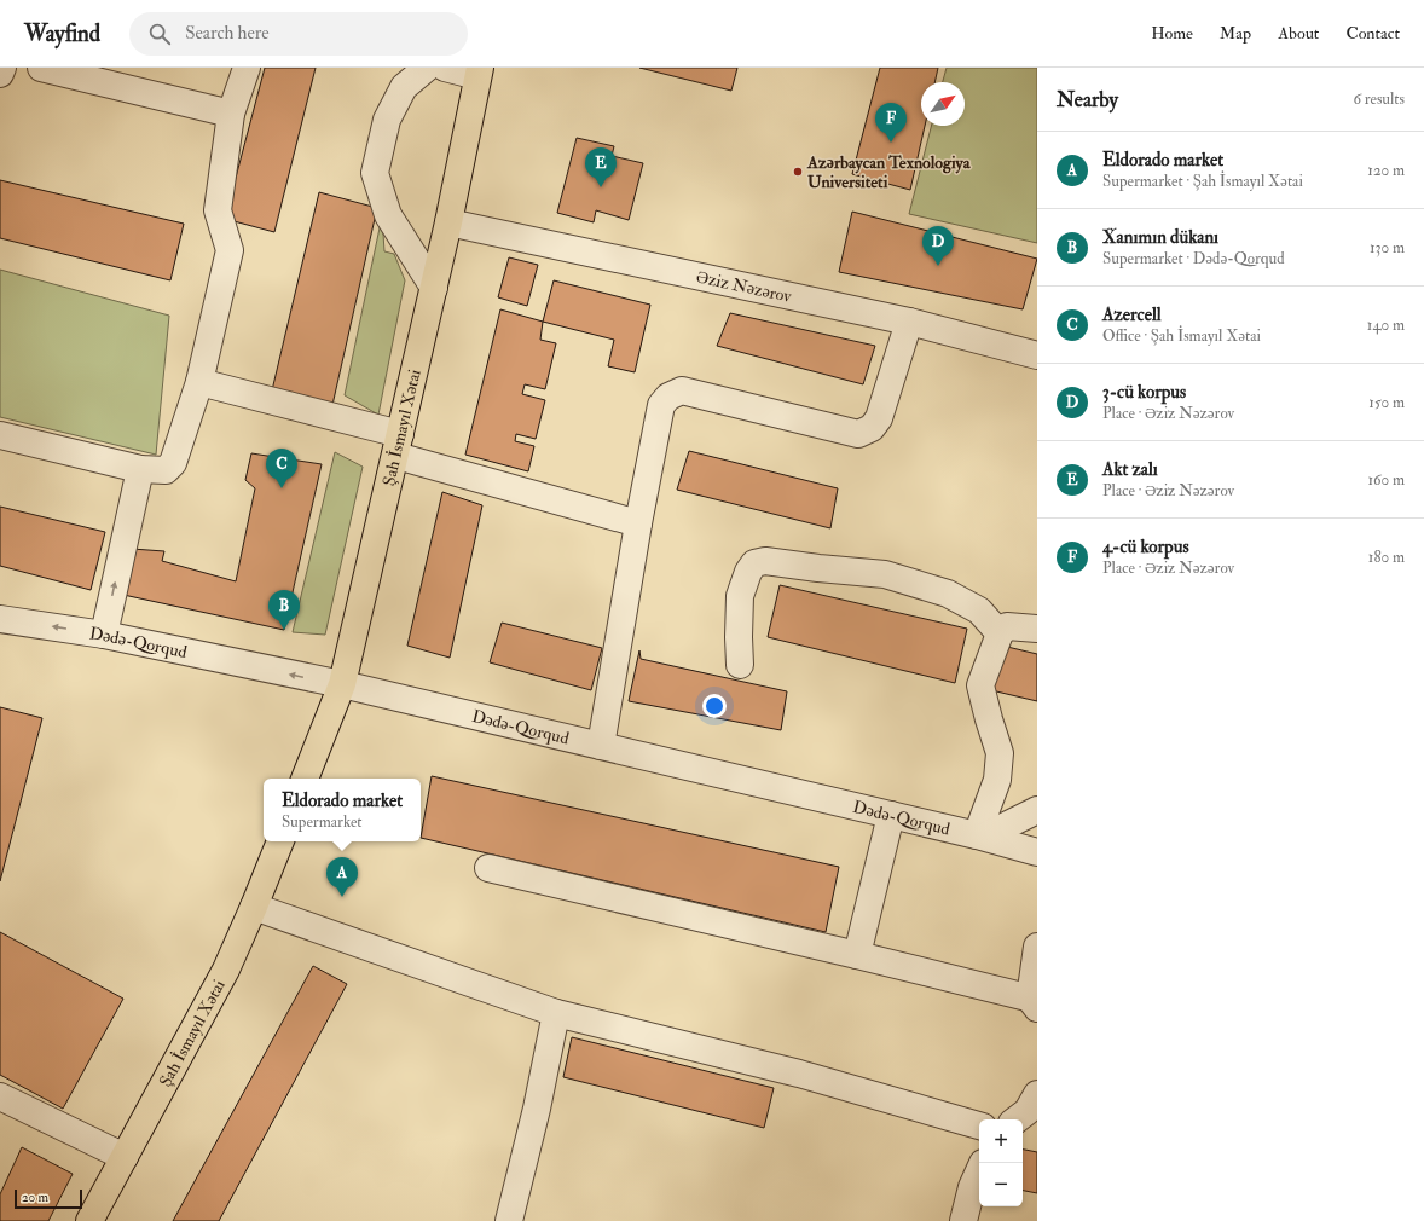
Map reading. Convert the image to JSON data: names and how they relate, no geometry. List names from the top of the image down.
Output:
{
  "streets": {
    "main road": ["Şah İsmayıl Xətai"],
    "street": ["Əziz Nəzərov", "Dədə-Qorqud"]
  },
  "crossings": [
    ["Əziz Nəzərov", "Şah İsmayıl Xətai"],
    ["Şah İsmayıl Xətai", "Dədə-Qorqud"]
  ],
  "places": ["Azərbaycan Texnologiya Universiteti"],
  "scale_bar": "20 m",
  "north": "top right",
  "page": {
    "header": "Wayfind",
    "search": "Search here",
    "nav": [
      "Home",
      "Map",
      "About",
      "Contact"
    ],
    "heading": ["Nearby", "6 results"],
    "pins": [
      "F",
      "E",
      "D",
      "C",
      "B",
      "A"
    ],
    "list": [
      {
        "mark": "A",
        "name": "Eldorado market",
        "note": "Supermarket · Şah İsmayıl Xətai",
        "value": "120 m"
      },
      {
        "mark": "B",
        "name": "Xanımın dükanı",
        "note": "Supermarket · Dədə-Qorqud",
        "value": "130 m"
      },
      {
        "mark": "C",
        "name": "Azercell",
        "note": "Office · Şah İsmayıl Xətai",
        "value": "140 m"
      },
      {
        "mark": "D",
        "name": "3-cü korpus",
        "note": "Place · Əziz Nəzərov",
        "value": "150 m"
      },
      {
        "mark": "E",
        "name": "Akt zalı",
        "note": "Place · Əziz Nəzərov",
        "value": "160 m"
      },
      {
        "mark": "F",
        "name": "4-cü korpus",
        "note": "Place · Əziz Nəzərov",
        "value": "180 m"
      }
    ],
    "popup": ["Eldorado market", "Supermarket"],
    "map_buttons": ["+", "−"],
    "scale": "20 m"
  }
}
